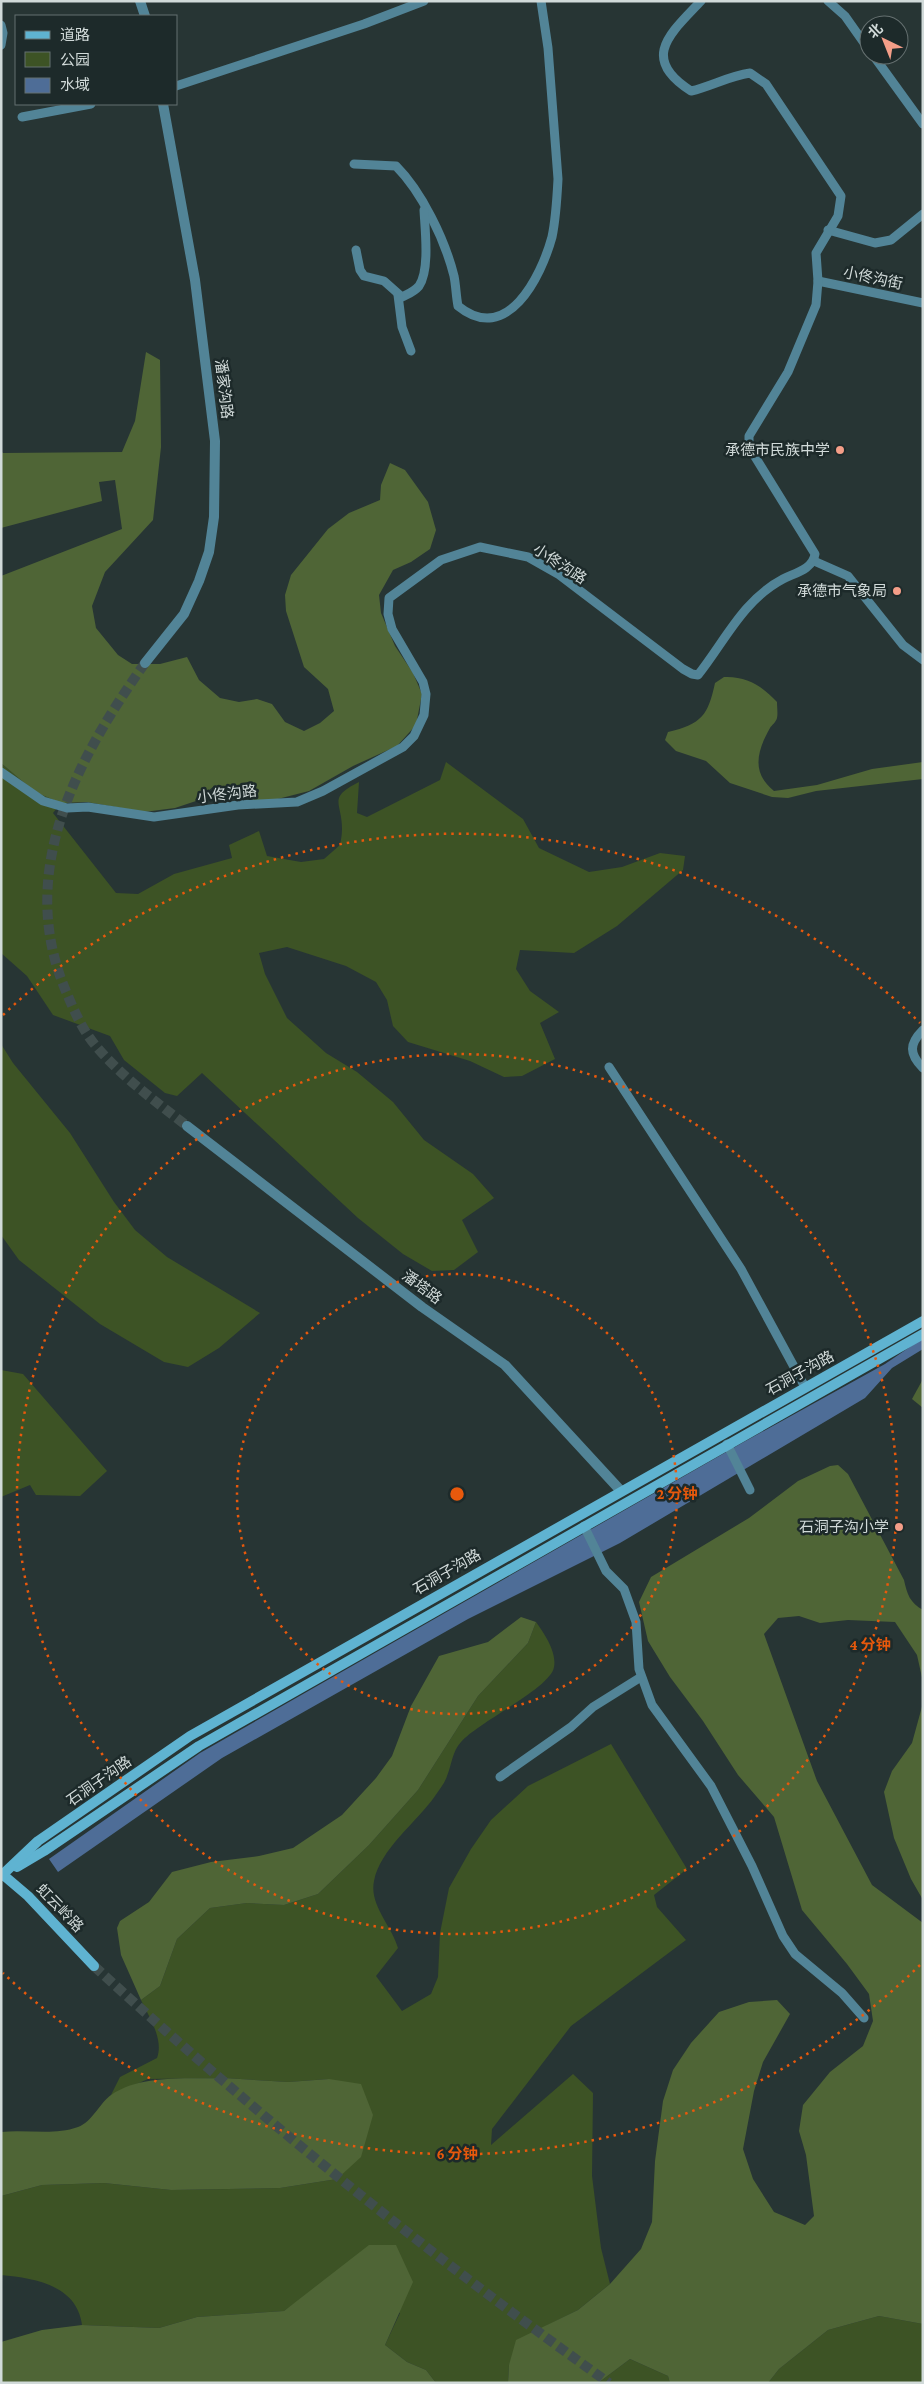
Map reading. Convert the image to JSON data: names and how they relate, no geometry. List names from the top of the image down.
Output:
{
  "streets": {
    "main road": ["石洞子沟路", "虹云岭路"],
    "street": [
      "小佟沟街",
      "潘家沟路",
      "小佟沟路",
      "潘塔路"
    ]
  },
  "crossings": [
    ["潘塔路", "石洞子沟路"],
    ["石洞子沟路", "虹云岭路"]
  ],
  "places": ["承德市民族中学", "承德市气象局", "石洞子沟小学"],
  "legend": ["道路", "公园", "水域"],
  "north": "top left",
  "rings": ["2 分钟", "4 分钟", "6 分钟"]
}
